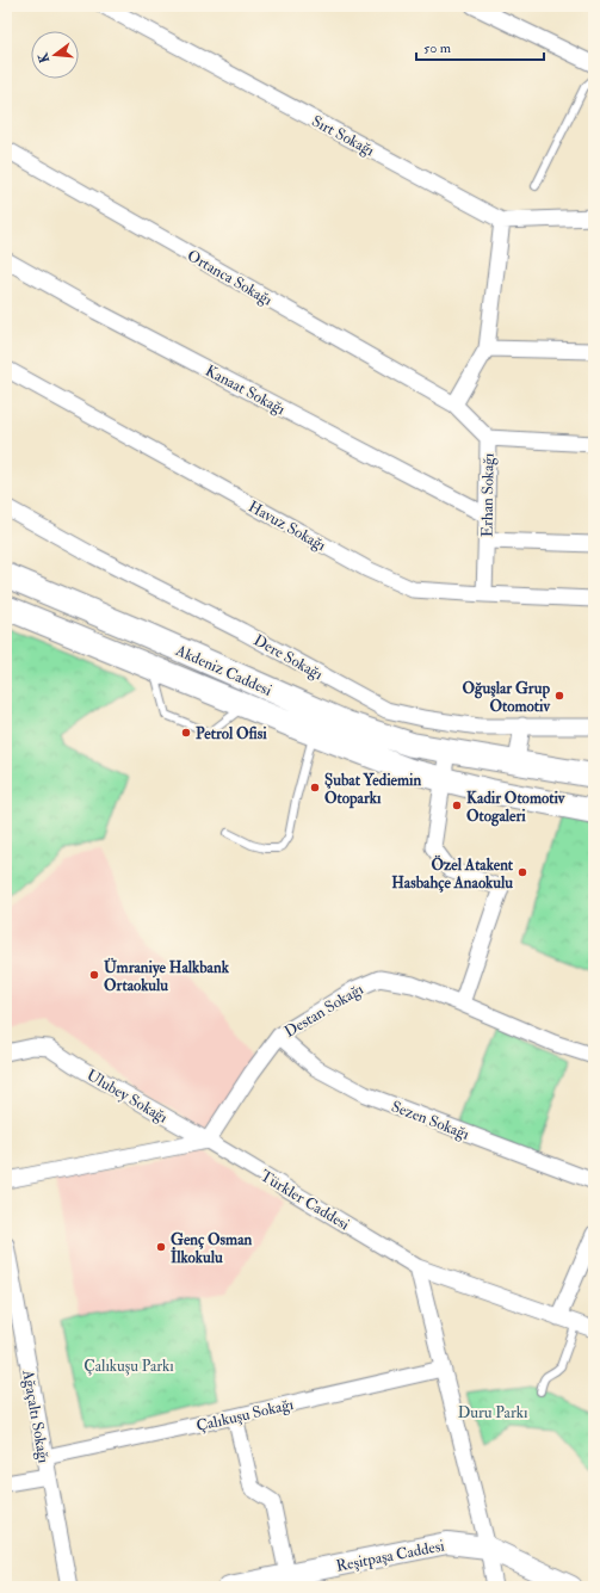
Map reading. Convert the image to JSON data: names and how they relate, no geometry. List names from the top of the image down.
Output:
{
  "streets": {
    "main road": ["Akdeniz Caddesi"],
    "street": [
      "Sırt Sokağı",
      "Ortanca Sokağı",
      "Kanaat Sokağı",
      "Erhan Sokağı",
      "Havuz Sokağı",
      "Dere Sokağı",
      "Destan Sokağı",
      "Ulubey Sokağı",
      "Sezen Sokağı",
      "Türkler Caddesi",
      "Çalıkuşu Sokağı",
      "Ağaçaltı Sokağı",
      "Reşitpaşa Caddesi"
    ]
  },
  "crossings": [
    ["Ortanca Sokağı", "Erhan Sokağı"],
    ["Kanaat Sokağı", "Erhan Sokağı"],
    ["Erhan Sokağı", "Havuz Sokağı"],
    ["Destan Sokağı", "Ulubey Sokağı"],
    ["Destan Sokağı", "Sezen Sokağı"],
    ["Destan Sokağı", "Türkler Caddesi"],
    ["Ulubey Sokağı", "Türkler Caddesi"],
    ["Çalıkuşu Sokağı", "Ağaçaltı Sokağı"]
  ],
  "parks": ["Çalıkuşu Parkı", "Duru Parkı"],
  "places": [
    "Oğuşlar Grup Otomotiv",
    "Petrol Ofisi",
    "Şubat Yediemin Otoparkı",
    "Kadir Otomotiv Otogaleri",
    "Özel Atakent Hasbahçe Anaokulu",
    "Ümraniye Halkbank Ortaokulu",
    "Genç Osman İlkokulu"
  ],
  "scale_bar": "50 m",
  "north": "left"
}
